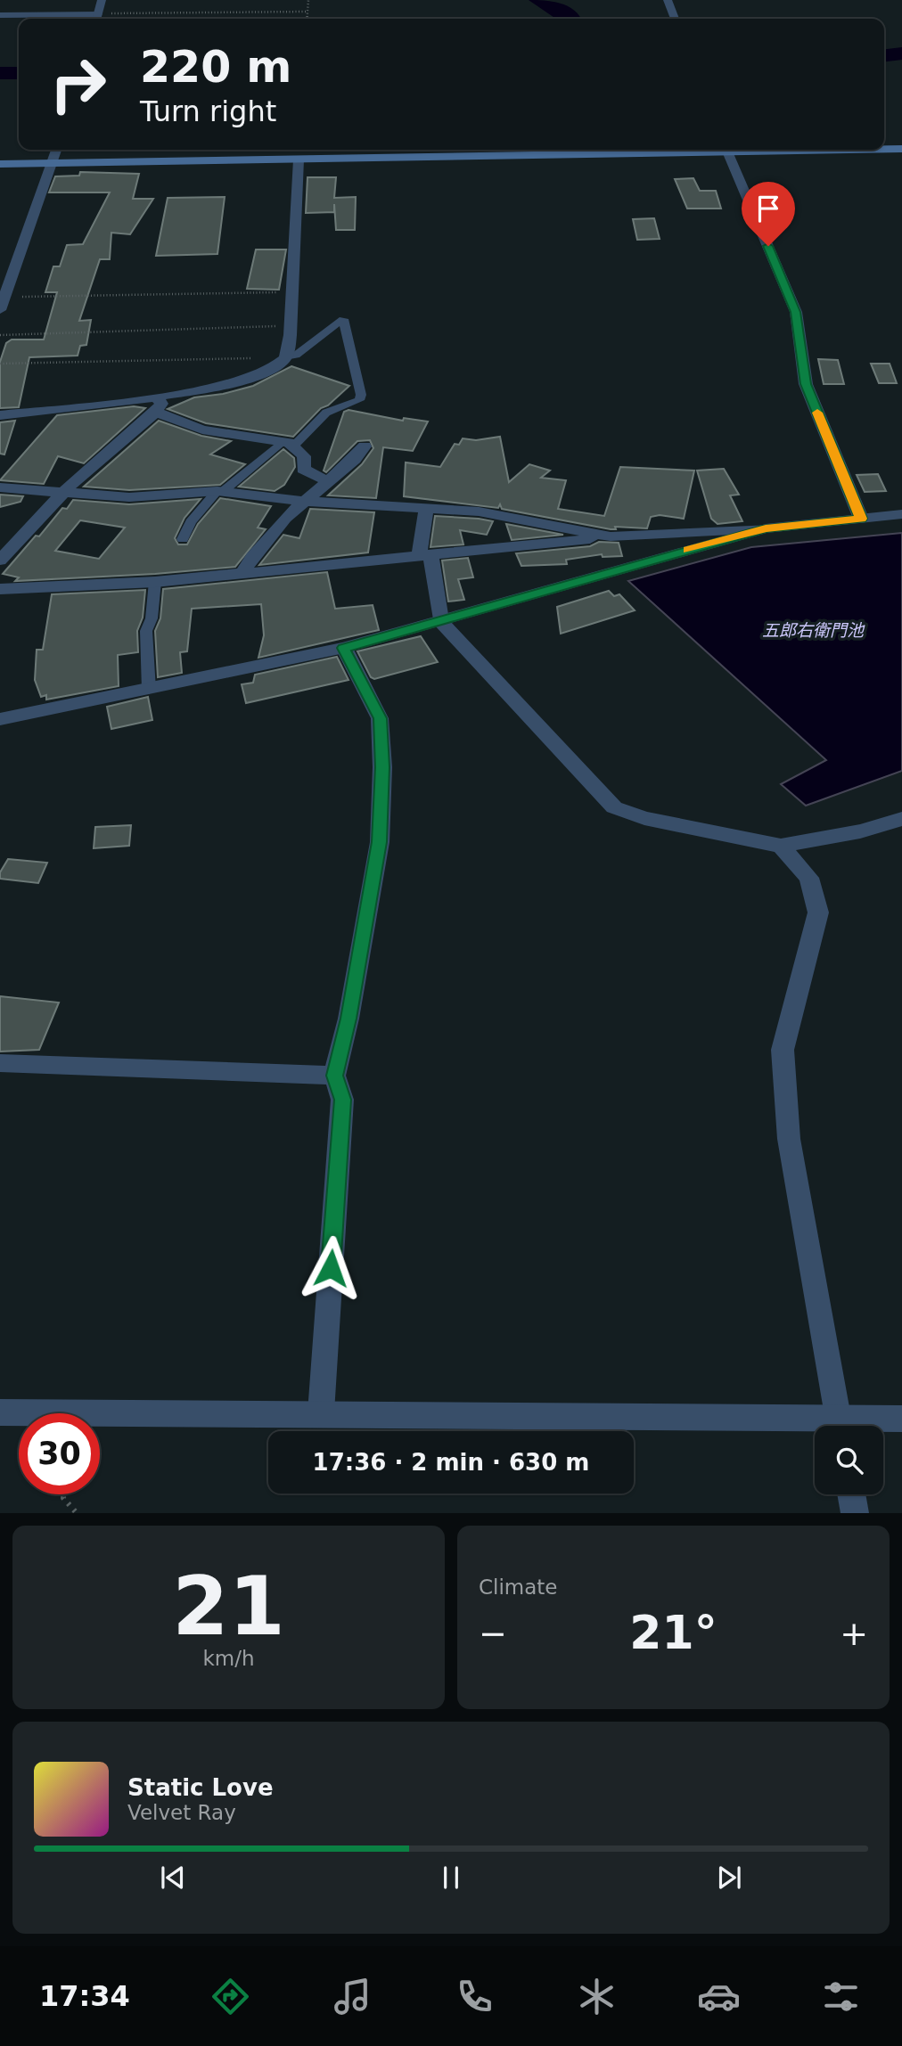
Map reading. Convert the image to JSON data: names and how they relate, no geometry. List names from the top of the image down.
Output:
{
  "water": ["五郎右衛門池"],
  "page": {
    "turn": ["220 m", "Turn right"],
    "limit": "30",
    "trip": "17:36 · 2 min · 630 m",
    "tile": [
      ["21", "km/h"],
      "Climate"
    ],
    "heat": ["−", "21°", "+"],
    "song": ["Static Love", "Velvet Ray"],
    "tabs": "17:34"
  }
}
